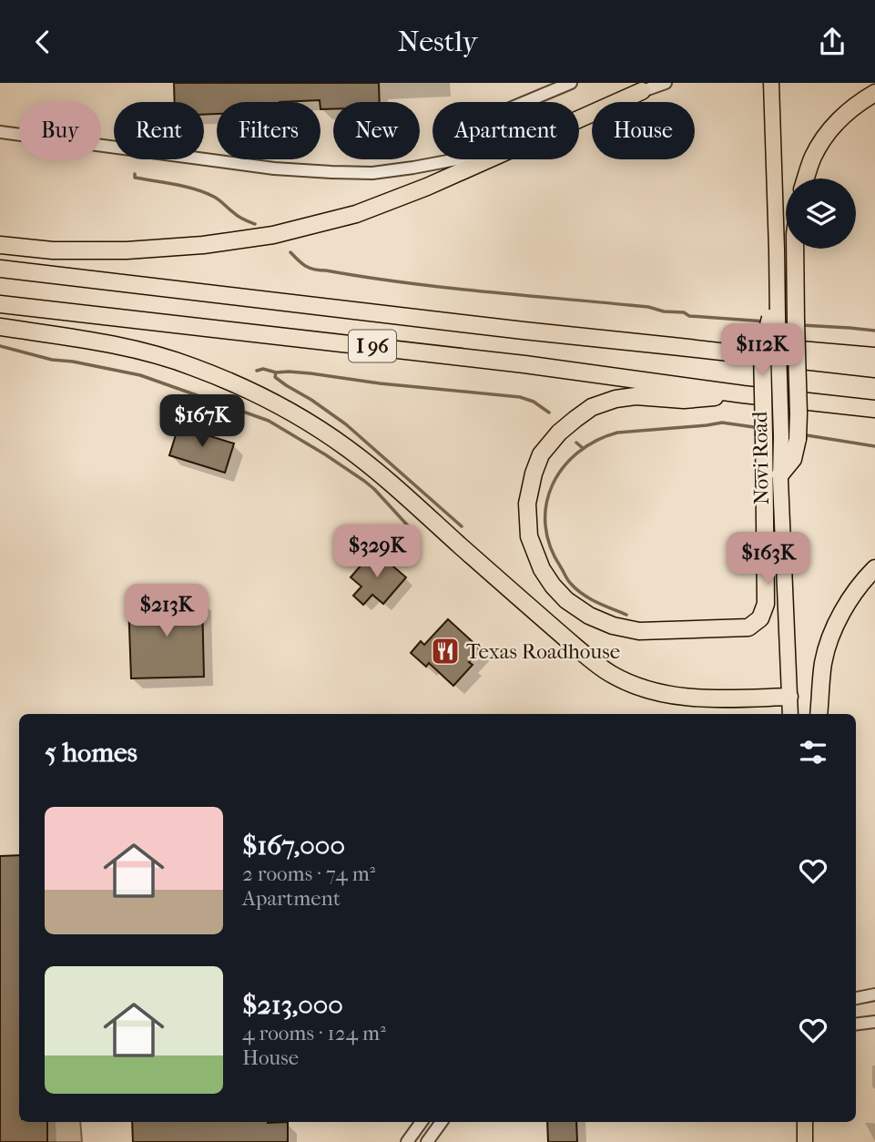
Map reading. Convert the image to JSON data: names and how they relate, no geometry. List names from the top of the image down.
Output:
{
  "streets": {
    "highway": ["I 96"],
    "main road": ["Novi Road"]
  },
  "places": {
    "restaurant": ["Texas Roadhouse"]
  },
  "page": {
    "header": "Nestly",
    "chip": [
      "Buy",
      "Rent",
      "Filters",
      "New",
      "Apartment",
      "House"
    ],
    "price": [
      "$112K",
      "$167K",
      "$329K",
      "$163K",
      "$213K"
    ],
    "heading": "5 homes",
    "list": [
      {
        "name": "$167,000",
        "note": "2 rooms · 74 m² · Apartment"
      },
      {
        "name": "$213,000",
        "note": "4 rooms · 124 m² · House"
      }
    ]
  }
}
